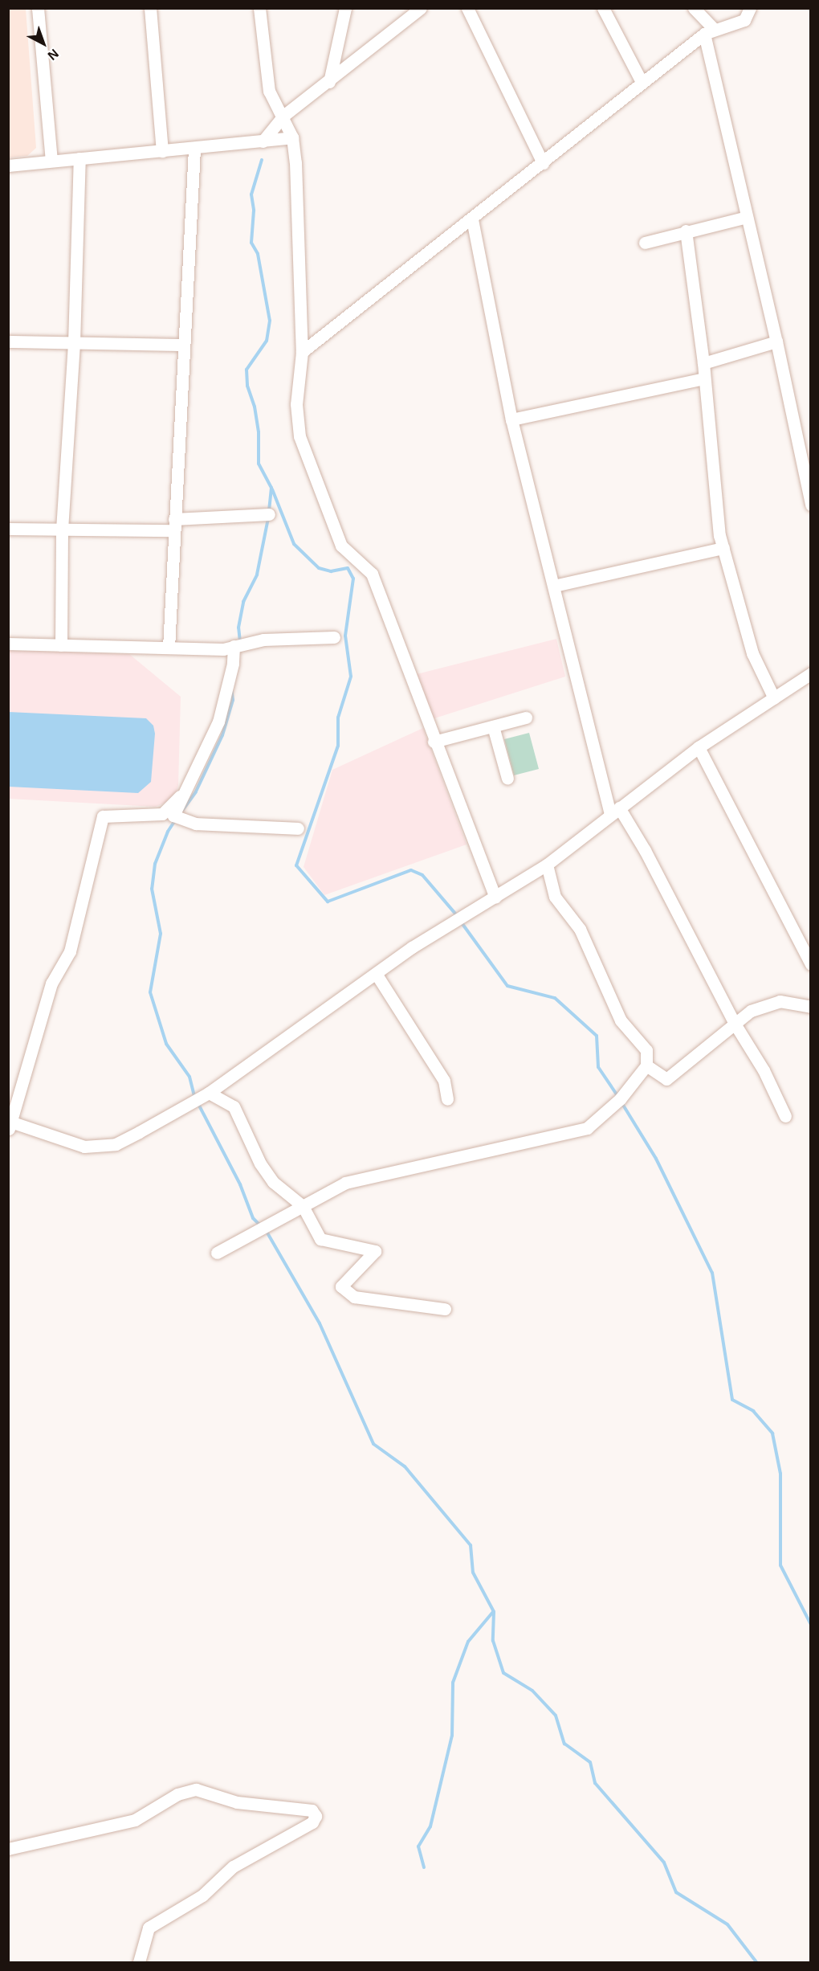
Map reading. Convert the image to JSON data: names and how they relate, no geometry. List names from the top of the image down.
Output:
{
  "north": "bottom right"
}
